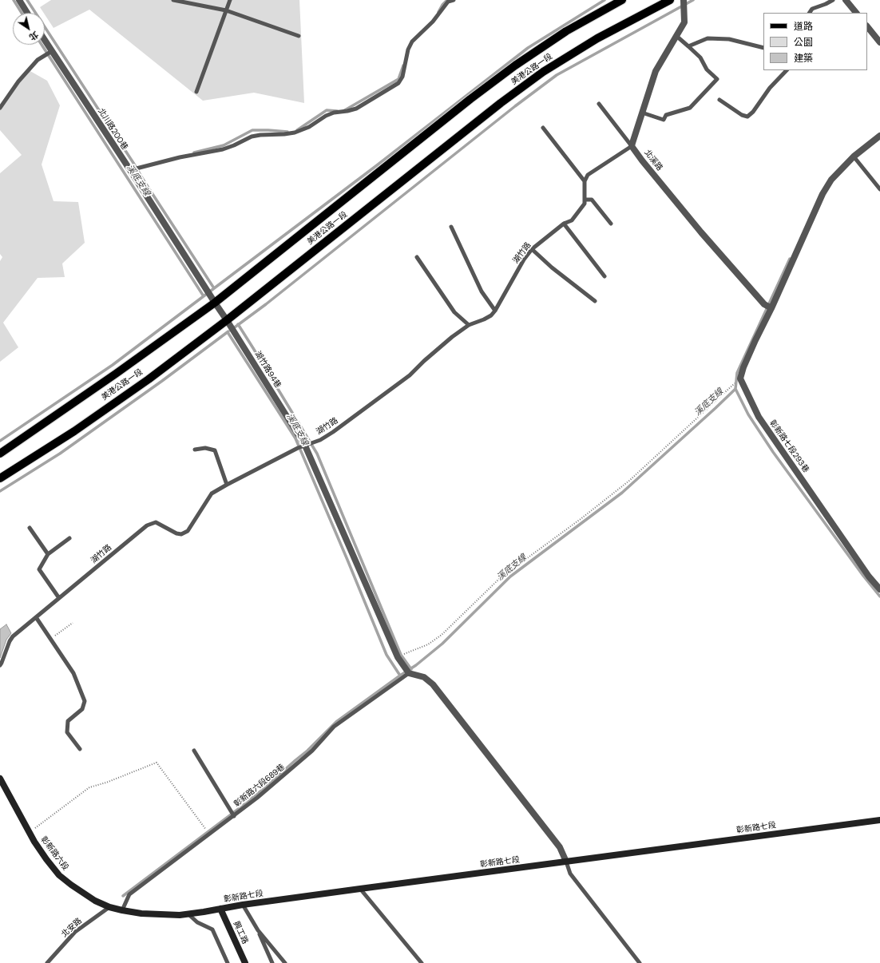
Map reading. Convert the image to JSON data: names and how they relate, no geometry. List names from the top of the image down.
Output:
{
  "streets": {
    "main road": ["美港公路一段"],
    "street": [
      "北川路200巷",
      "北溪路",
      "湖竹路94巷",
      "彰新路七段293巷",
      "彰新路七段",
      "彰新路六段",
      "興工路"
    ],
    "lane": ["湖竹路", "彰新路六段689巷", "北安路"]
  },
  "crossings": [
    ["美港公路一段", "北川路200巷"],
    ["美港公路一段", "湖竹路94巷"],
    ["北川路200巷", "湖竹路94巷"],
    ["湖竹路", "湖竹路94巷"],
    ["湖竹路94巷", "彰新路六段689巷"],
    ["彰新路六段689巷", "彰新路七段"],
    ["彰新路六段689巷", "彰新路六段"],
    ["彰新路七段", "彰新路六段"],
    ["彰新路七段", "興工路"],
    ["彰新路六段", "北安路"]
  ],
  "water": ["溪底支線"],
  "legend": ["道路", "公園", "建築"],
  "north": "bottom right"
}
